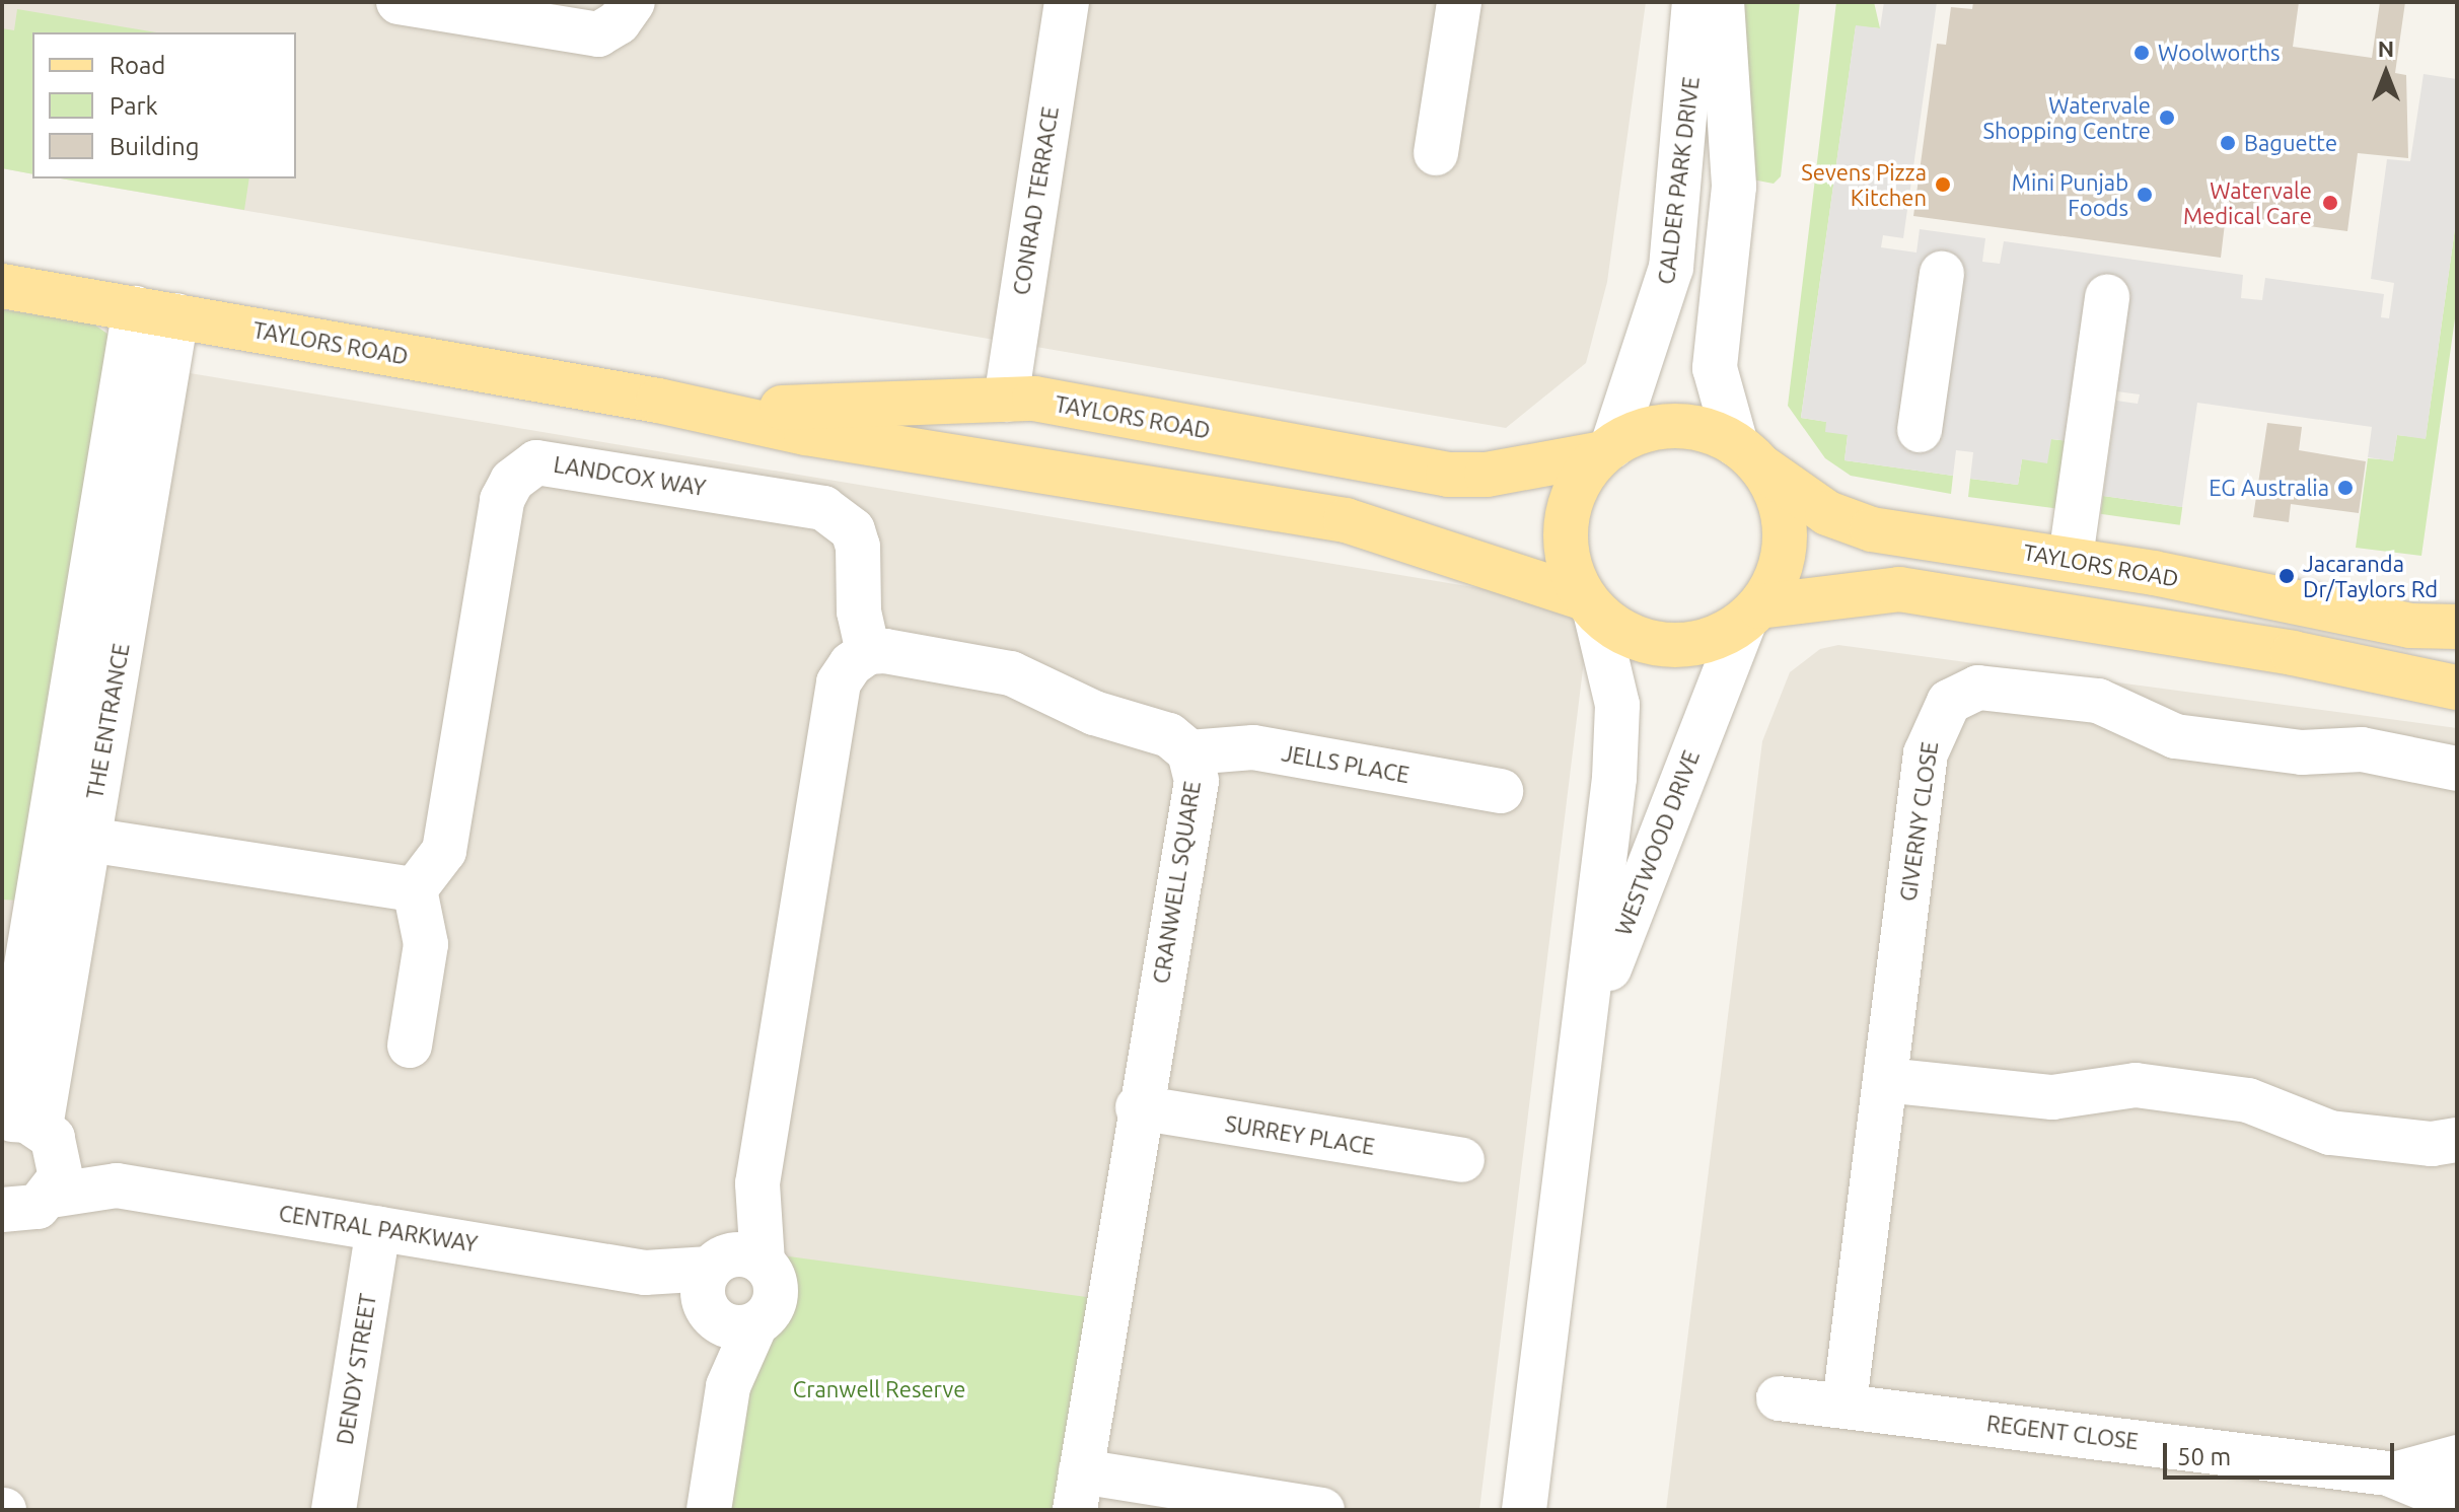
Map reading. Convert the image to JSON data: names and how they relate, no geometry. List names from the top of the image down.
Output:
{
  "streets": {
    "main road": ["TAYLORS ROAD"],
    "street": [
      "CALDER PARK DRIVE",
      "CONRAD TERRACE",
      "LANDCOX WAY",
      "THE ENTRANCE",
      "JELLS PLACE",
      "GIVERNY CLOSE",
      "WESTWOOD DRIVE",
      "CRANWELL SQUARE",
      "SURREY PLACE",
      "CENTRAL PARKWAY",
      "DENDY STREET",
      "REGENT CLOSE"
    ]
  },
  "crossings": [
    ["CALDER PARK DRIVE", "TAYLORS ROAD"],
    ["CALDER PARK DRIVE", "WESTWOOD DRIVE"],
    ["CONRAD TERRACE", "TAYLORS ROAD"],
    ["TAYLORS ROAD", "THE ENTRANCE"],
    ["TAYLORS ROAD", "WESTWOOD DRIVE"],
    ["LANDCOX WAY", "CRANWELL SQUARE"],
    ["THE ENTRANCE", "CENTRAL PARKWAY"],
    ["JELLS PLACE", "CRANWELL SQUARE"],
    ["GIVERNY CLOSE", "REGENT CLOSE"],
    ["CRANWELL SQUARE", "SURREY PLACE"],
    ["CENTRAL PARKWAY", "DENDY STREET"]
  ],
  "parks": ["Cranwell Reserve"],
  "places": [
    "Woolworths",
    "Watervale Shopping Centre",
    "Baguette",
    "Sevens Pizza Kitchen",
    "Mini Punjab Foods",
    "Watervale Medical Care",
    "EG Australia",
    "Jacaranda Dr/Taylors Rd"
  ],
  "legend": ["Road", "Park", "Building"],
  "scale_bar": "50 m",
  "north": "top"
}
